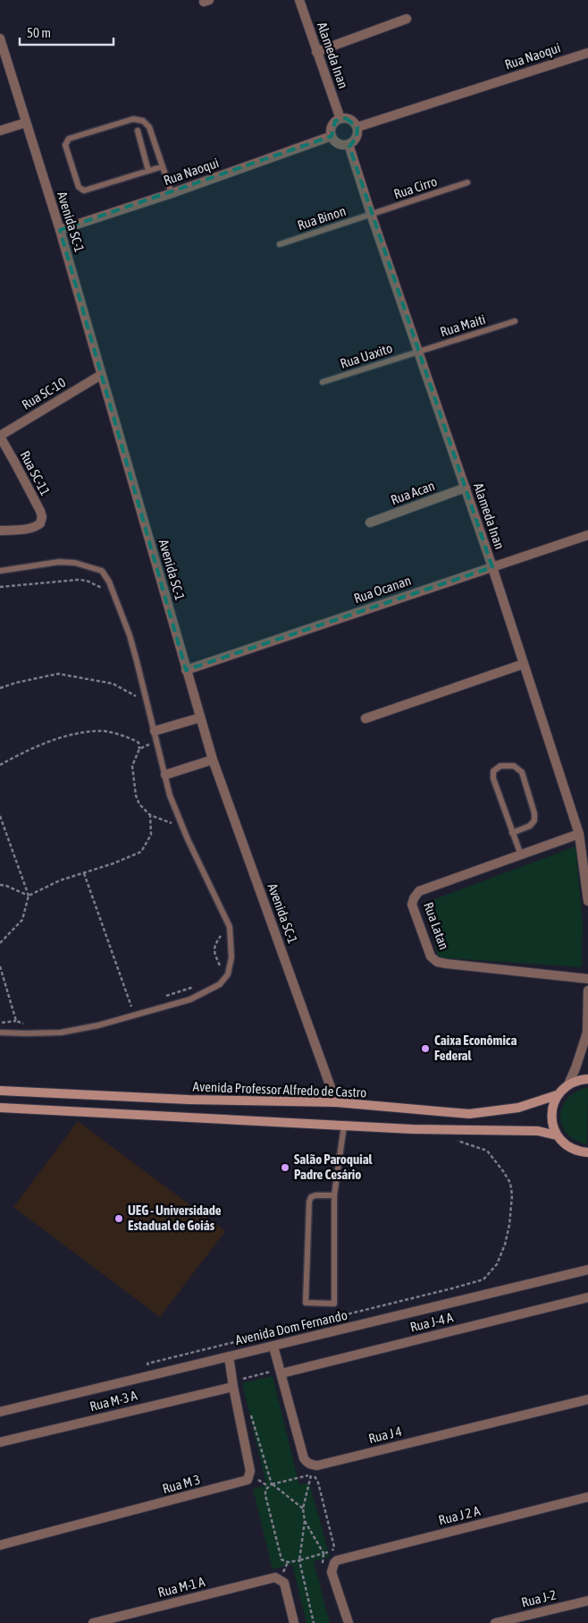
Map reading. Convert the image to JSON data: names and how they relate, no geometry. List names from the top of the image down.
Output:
{
  "streets": {
    "main road": ["Avenida Professor Alfredo de Castro"],
    "street": [
      "Alameda Inan",
      "Rua Naoqui",
      "Avenida SC-1",
      "Rua SC-10",
      "Rua SC-11",
      "Rua Acan",
      "Rua Ocanan",
      "Rua Latan",
      "Rua J-4 A",
      "Avenida Dom Fernando",
      "Rua M-3 A",
      "Rua J 4",
      "Rua M 3",
      "Rua J 2 A",
      "Rua M-1 A",
      "Rua J-2"
    ],
    "lane": [
      "Rua Cirro",
      "Rua Binon",
      "Rua Maiti",
      "Rua Uaxito"
    ]
  },
  "crossings": [
    ["Alameda Inan", "Rua Naoqui"],
    ["Alameda Inan", "Rua Cirro"],
    ["Alameda Inan", "Rua Binon"],
    ["Alameda Inan", "Rua Maiti"],
    ["Alameda Inan", "Rua Uaxito"],
    ["Alameda Inan", "Rua Acan"],
    ["Alameda Inan", "Rua Ocanan"],
    ["Alameda Inan", "Rua Latan"],
    ["Rua Naoqui", "Avenida SC-1"],
    ["Rua Cirro", "Rua Binon"],
    ["Avenida SC-1", "Rua SC-10"],
    ["Avenida SC-1", "Rua Ocanan"],
    ["Avenida SC-1", "Avenida Professor Alfredo de Castro"],
    ["Rua Maiti", "Rua Uaxito"],
    ["Rua SC-10", "Rua SC-11"],
    ["Rua J-4 A", "Rua J 4"],
    ["Avenida Dom Fernando", "Rua J 4"],
    ["Avenida Dom Fernando", "Rua M 3"],
    ["Rua M-3 A", "Rua M 3"]
  ],
  "places": ["Caixa Econômica Federal", "Salão Paroquial Padre Cesário", "UEG - Universidade Estadual de Goiás"],
  "scale_bar": "50 m"
}
